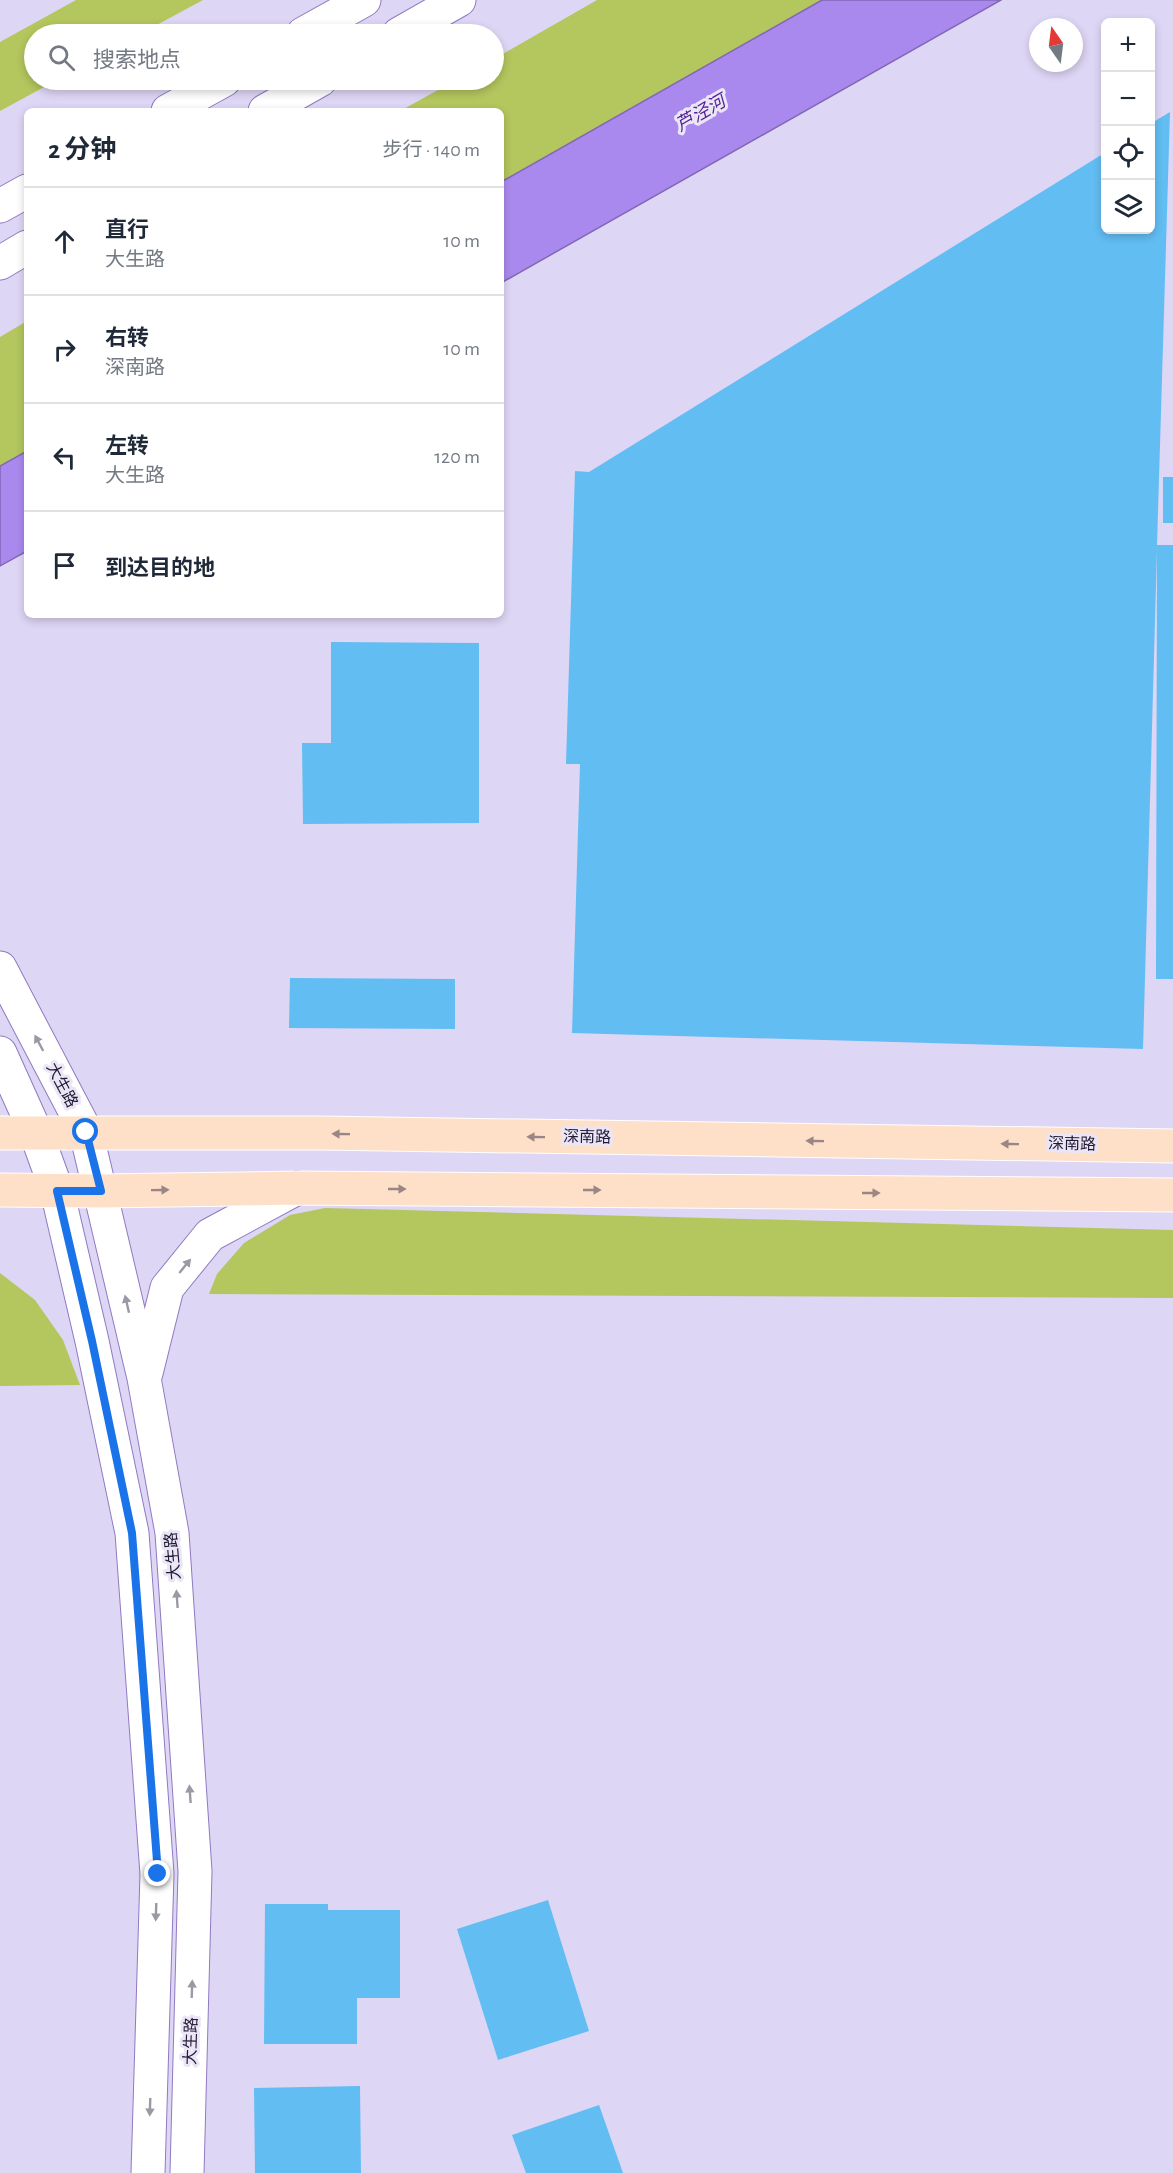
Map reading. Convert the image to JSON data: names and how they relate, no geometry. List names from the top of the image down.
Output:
{
  "streets": {
    "main road": ["深南路"],
    "street": ["大生路"]
  },
  "crossings": [
    ["大生路", "深南路"]
  ],
  "water": ["芦泾河"],
  "north": "top",
  "page": {
    "map_buttons": ["+", "−"],
    "search": "搜索地点",
    "heading": ["2 分钟", "步行 · 140 m"],
    "list": [
      ["直行", "大生路", "10 m"],
      ["右转", "深南路", "10 m"],
      ["左转", "大生路", "120 m"],
      "到达目的地"
    ]
  }
}
